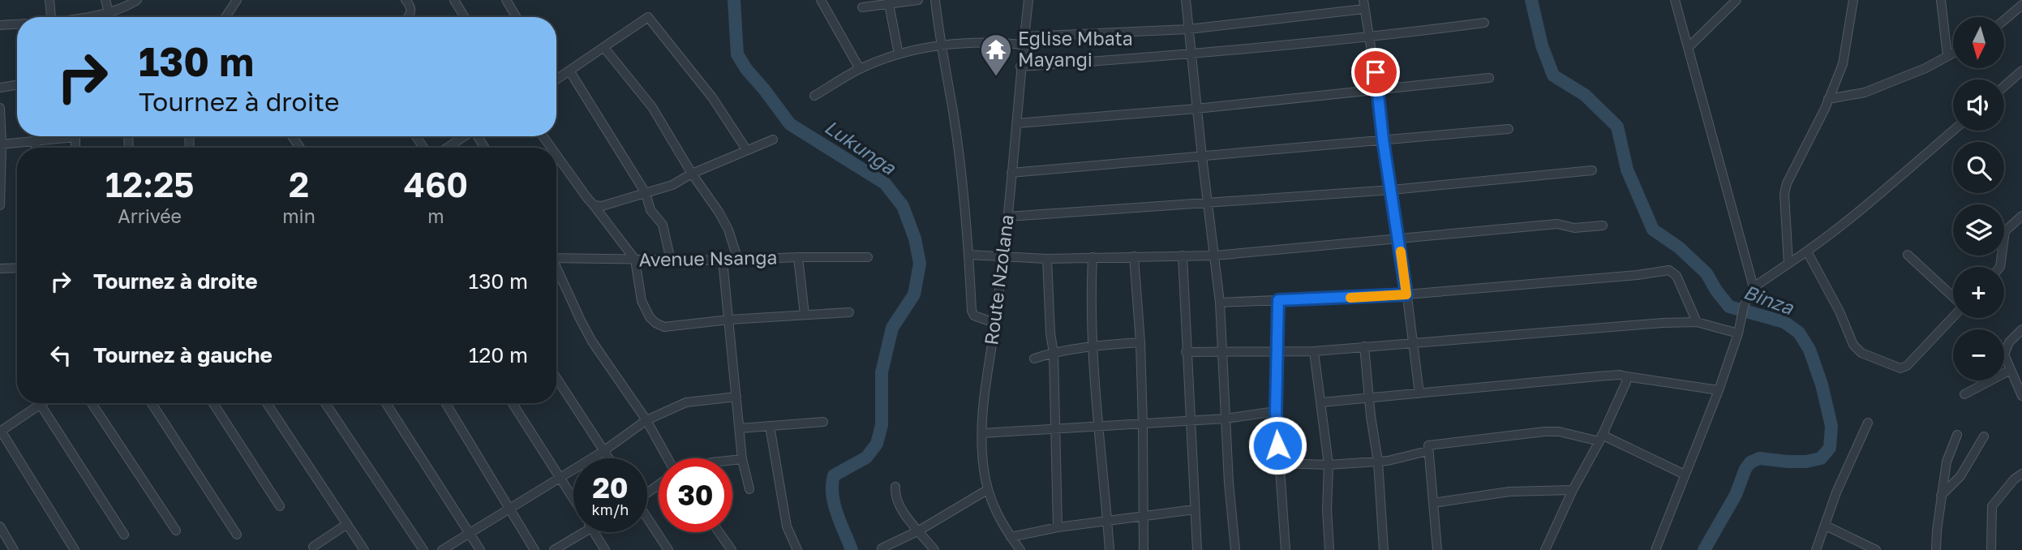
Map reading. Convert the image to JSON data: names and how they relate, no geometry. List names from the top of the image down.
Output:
{
  "streets": {
    "street": ["Avenue Nsanga", "Route Nzolana"]
  },
  "water": ["Lukunga", "Binza"],
  "places": {
    "temple": ["Eglise Mbata Mayangi"]
  },
  "north": "bottom",
  "page": {
    "map_buttons": ["+", "−"],
    "turn": ["130 m", "Tournez à droite"],
    "eta": [
      "12:25",
      "Arrivée",
      "2",
      "min",
      "460",
      "m"
    ],
    "list": [
      {
        "name": "Tournez à droite",
        "value": "130 m"
      },
      {
        "name": "Tournez à gauche",
        "value": "120 m"
      }
    ],
    "speed": "20 km/h",
    "limit": "30"
  }
}
